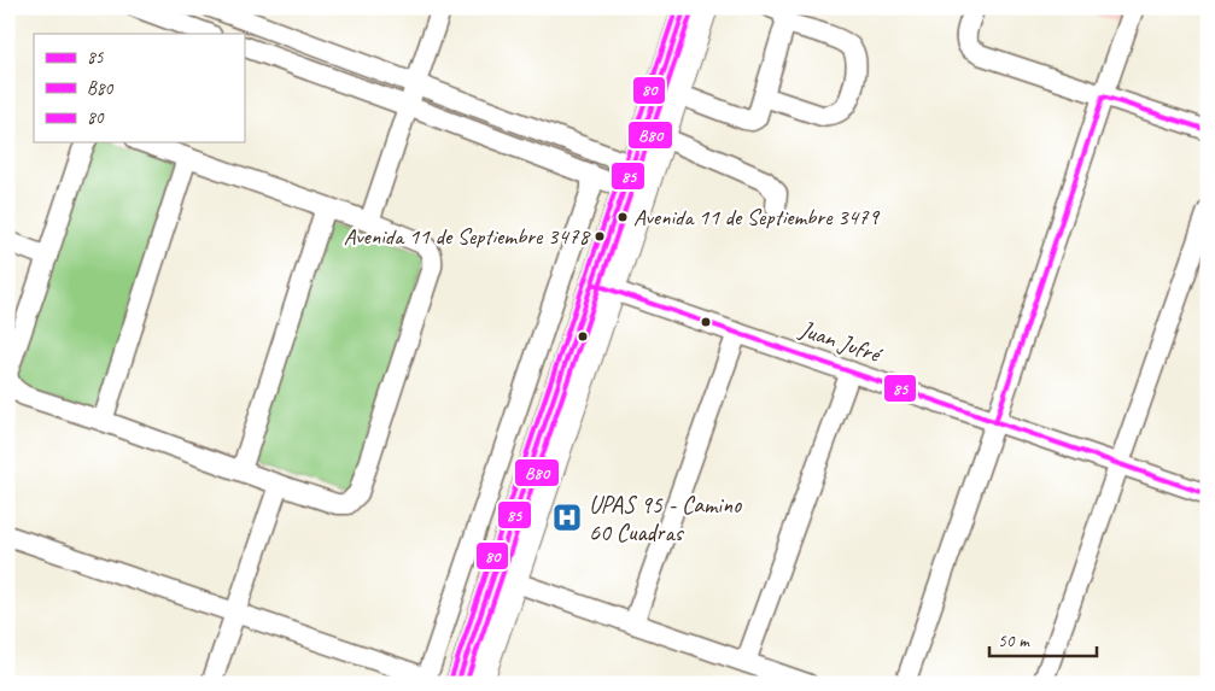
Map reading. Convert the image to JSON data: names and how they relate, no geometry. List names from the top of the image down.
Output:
{
  "streets": {
    "street": ["Juan Jufré"]
  },
  "places": {
    "other": ["Avenida 11 de Septiembre 3479", "Avenida 11 de Septiembre 3478"],
    "hospital": ["UPAS 95 - Camino 60 Cuadras"]
  },
  "lines": ["transit line 85", "transit line 80", "transit line B80"],
  "legend": ["85", "B80", "80"],
  "scale_bar": "50 m"
}
